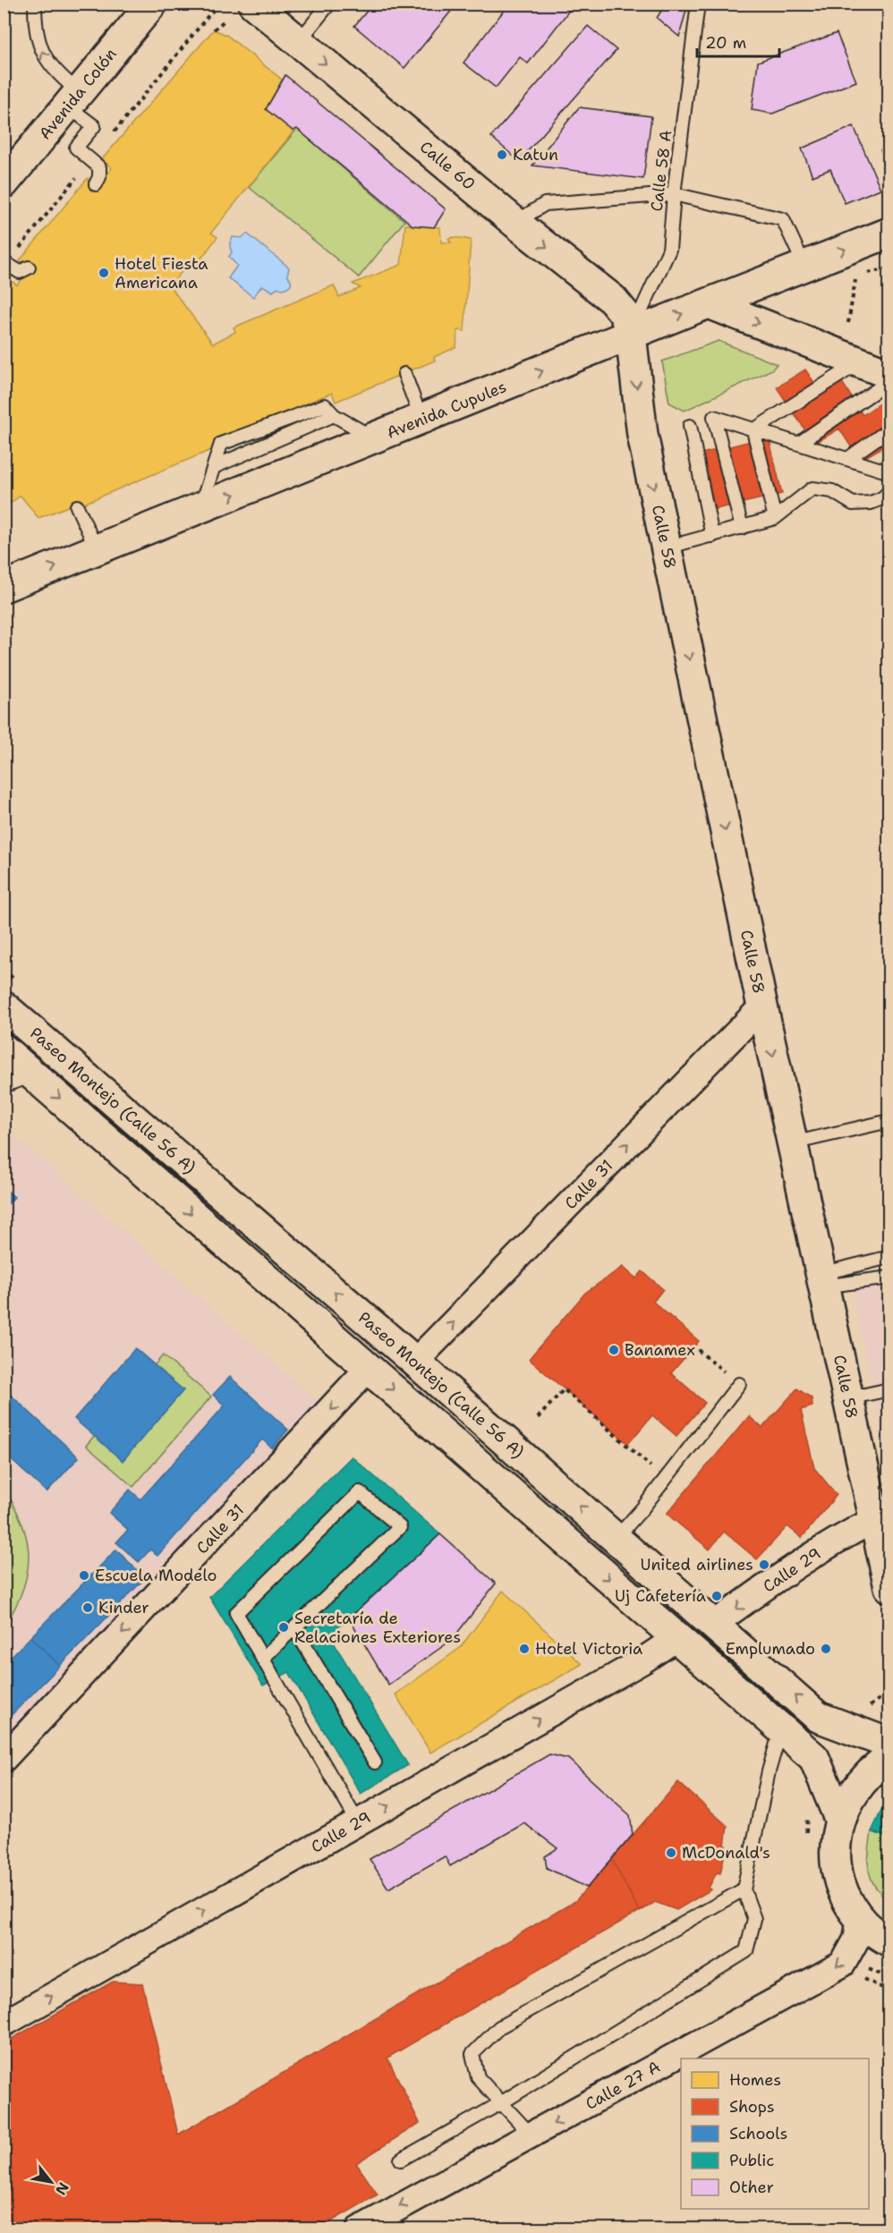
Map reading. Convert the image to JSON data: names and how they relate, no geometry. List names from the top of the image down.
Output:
{
  "streets": {
    "main road": [
      "Avenida Colón",
      "Calle 60",
      "Avenida Cupules",
      "Calle 58",
      "Paseo Montejo (Calle 56 A)"
    ],
    "street": ["Calle 31", "Calle 29", "Calle 27 A"],
    "lane": ["Calle 58 A"]
  },
  "crossings": [
    ["Calle 60", "Calle 58 A"],
    ["Calle 60", "Avenida Cupules"],
    ["Calle 60", "Calle 58"],
    ["Calle 58 A", "Avenida Cupules"],
    ["Calle 58 A", "Calle 58"],
    ["Avenida Cupules", "Calle 58"],
    ["Calle 58", "Calle 31"],
    ["Calle 58", "Calle 29"],
    ["Paseo Montejo (Calle 56 A)", "Calle 31"],
    ["Paseo Montejo (Calle 56 A)", "Calle 29"]
  ],
  "one_way": [
    "Calle 60",
    "Avenida Cupules",
    "Calle 58",
    "Calle 27 A"
  ],
  "places": [
    "Katun",
    "Hotel Fiesta Americana",
    "Banamex",
    "United airlines",
    "Escuela Modelo",
    "Uj Cafetería",
    "Kinder",
    "Secretaría de Relaciones Exteriores",
    "Hotel Victoria",
    "Emplumado",
    "McDonald's"
  ],
  "legend": [
    "Homes",
    "Shops",
    "Schools",
    "Public",
    "Other"
  ],
  "scale_bar": "20 m",
  "north": "bottom right"
}
